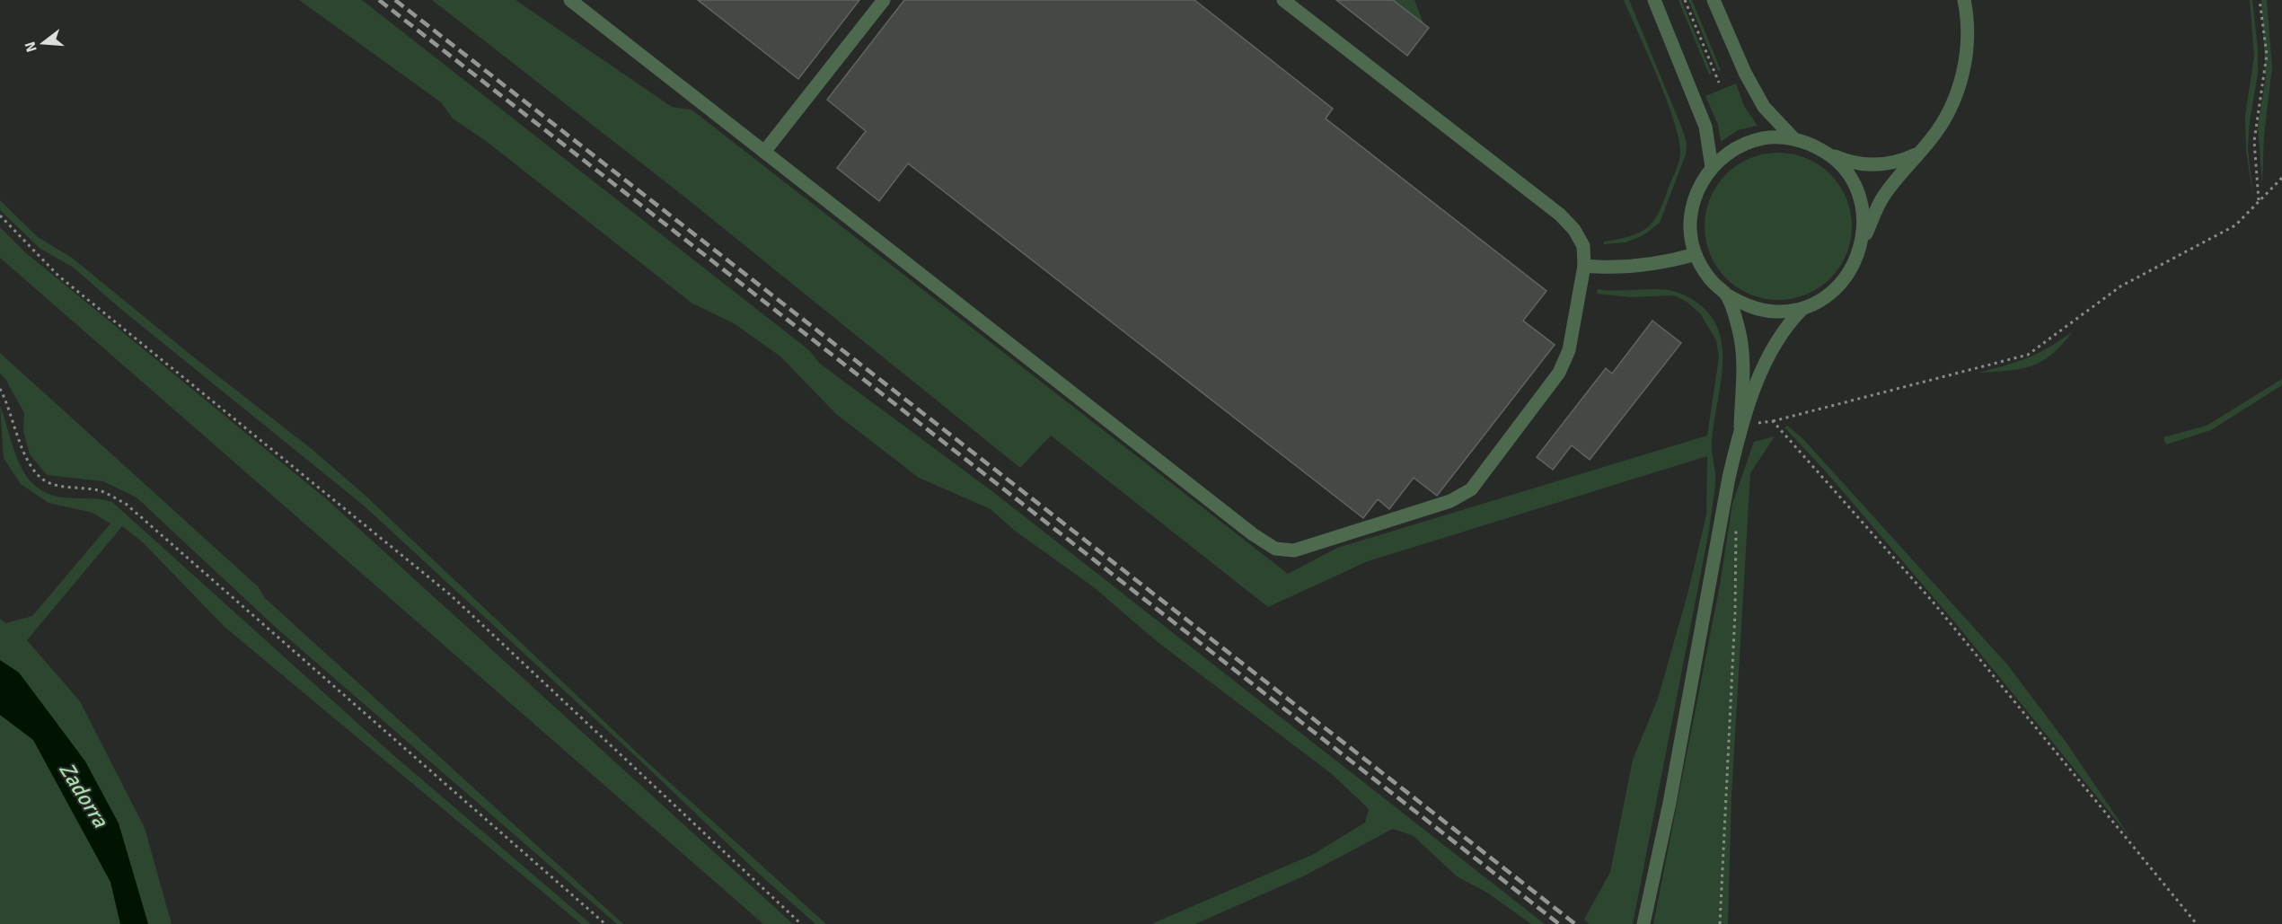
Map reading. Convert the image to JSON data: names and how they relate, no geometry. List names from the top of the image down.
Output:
{
  "water": ["Zadorra"],
  "north": "left"
}
